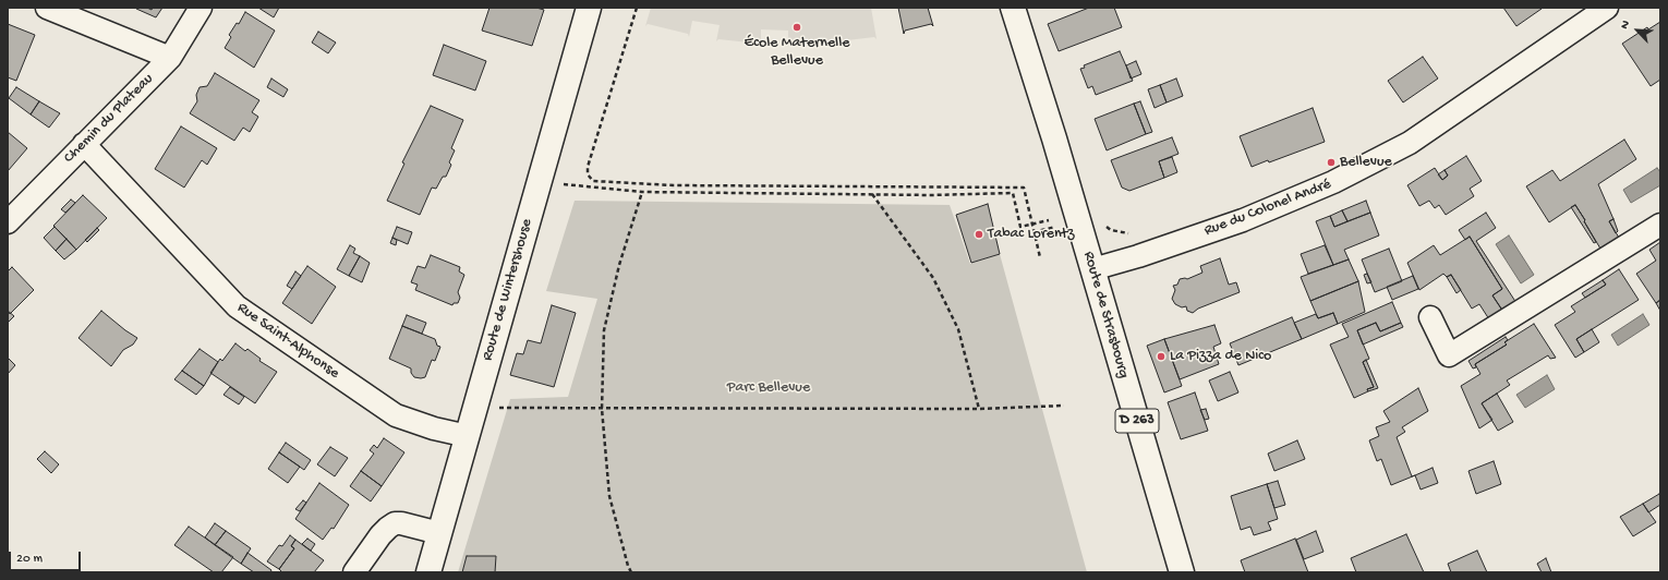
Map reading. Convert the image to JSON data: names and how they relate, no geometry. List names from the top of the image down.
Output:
{
  "streets": {
    "street": [
      "Chemin du Plateau",
      "Rue du Colonel André",
      "Route de Wintershouse",
      "Route de Strasbourg",
      "Rue Saint-Alphonse",
      "D 263"
    ]
  },
  "crossings": [
    ["Chemin du Plateau", "Rue Saint-Alphonse"],
    ["Rue du Colonel André", "Route de Strasbourg"],
    ["Route de Wintershouse", "Rue Saint-Alphonse"]
  ],
  "parks": ["Parc Bellevue"],
  "places": [
    "École Maternelle Bellevue",
    "Bellevue",
    "Tabac Lorentz",
    "La Pizza de Nico"
  ],
  "scale_bar": "20 m",
  "north": "top left"
}
